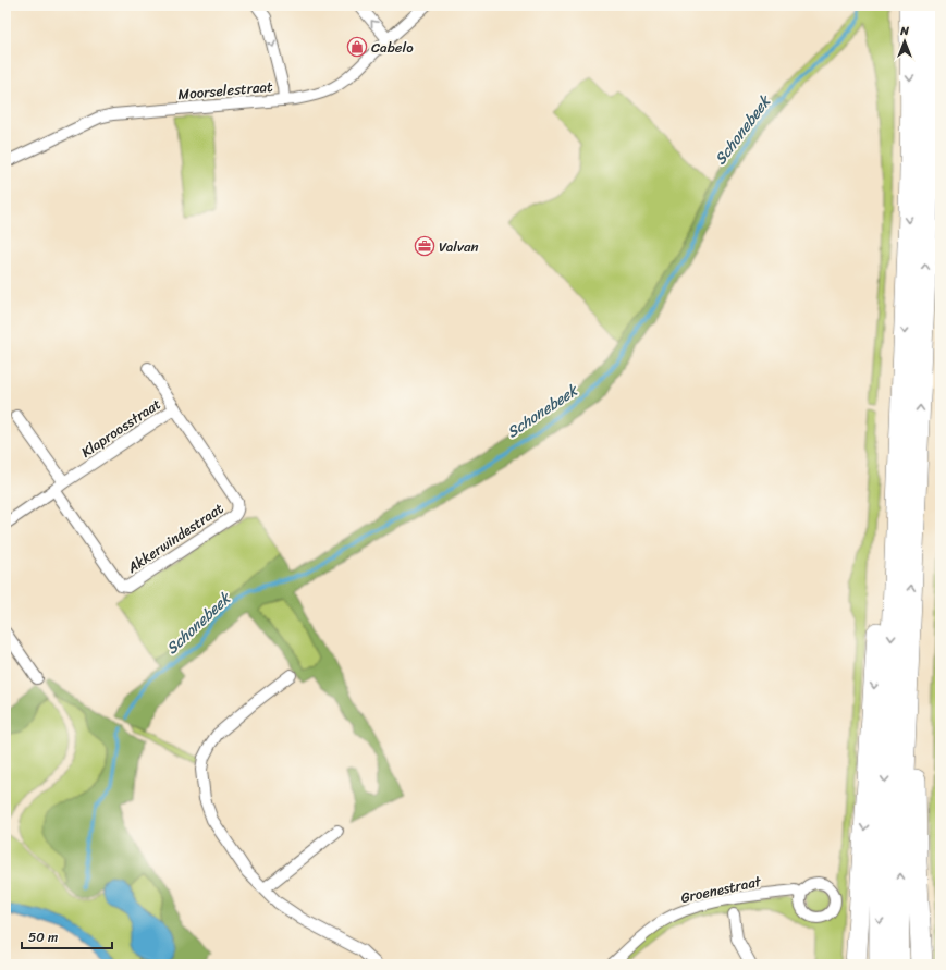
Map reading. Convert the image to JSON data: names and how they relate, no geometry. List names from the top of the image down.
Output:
{
  "streets": {
    "street": [
      "Moorselestraat",
      "Klaproosstraat",
      "Akkerwindestraat",
      "Groenestraat"
    ]
  },
  "crossings": [
    ["Klaproosstraat", "Akkerwindestraat"]
  ],
  "water": ["Schonebeek"],
  "places": {
    "shop": ["Cabelo"],
    "office": ["Valvan"]
  },
  "scale_bar": "50 m",
  "north": "top"
}
